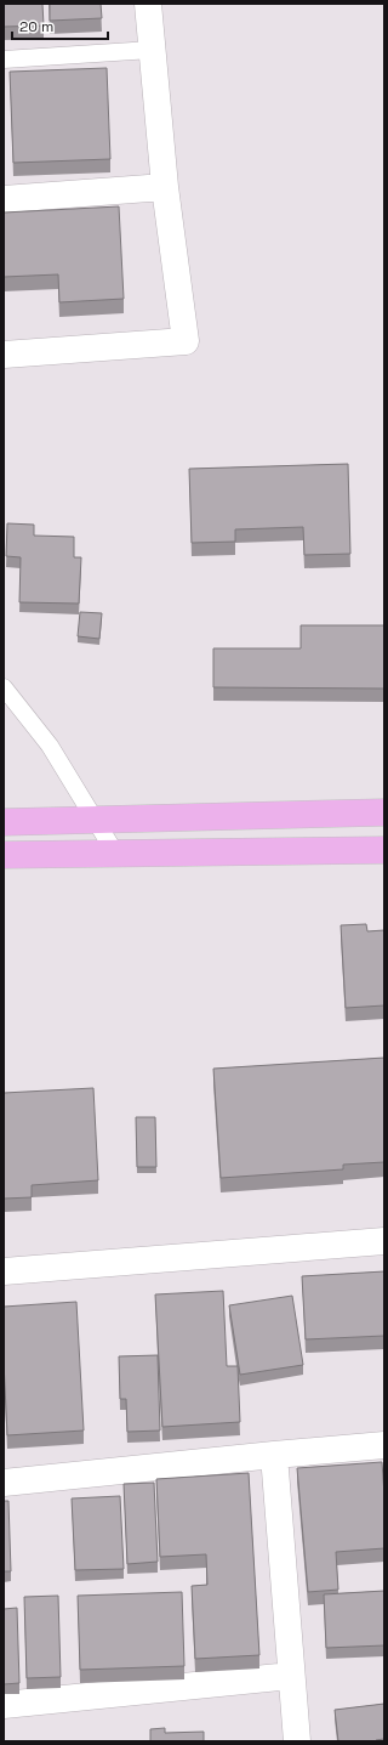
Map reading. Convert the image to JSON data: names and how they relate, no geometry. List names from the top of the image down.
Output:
{
  "scale_bar": "20 m"
}
